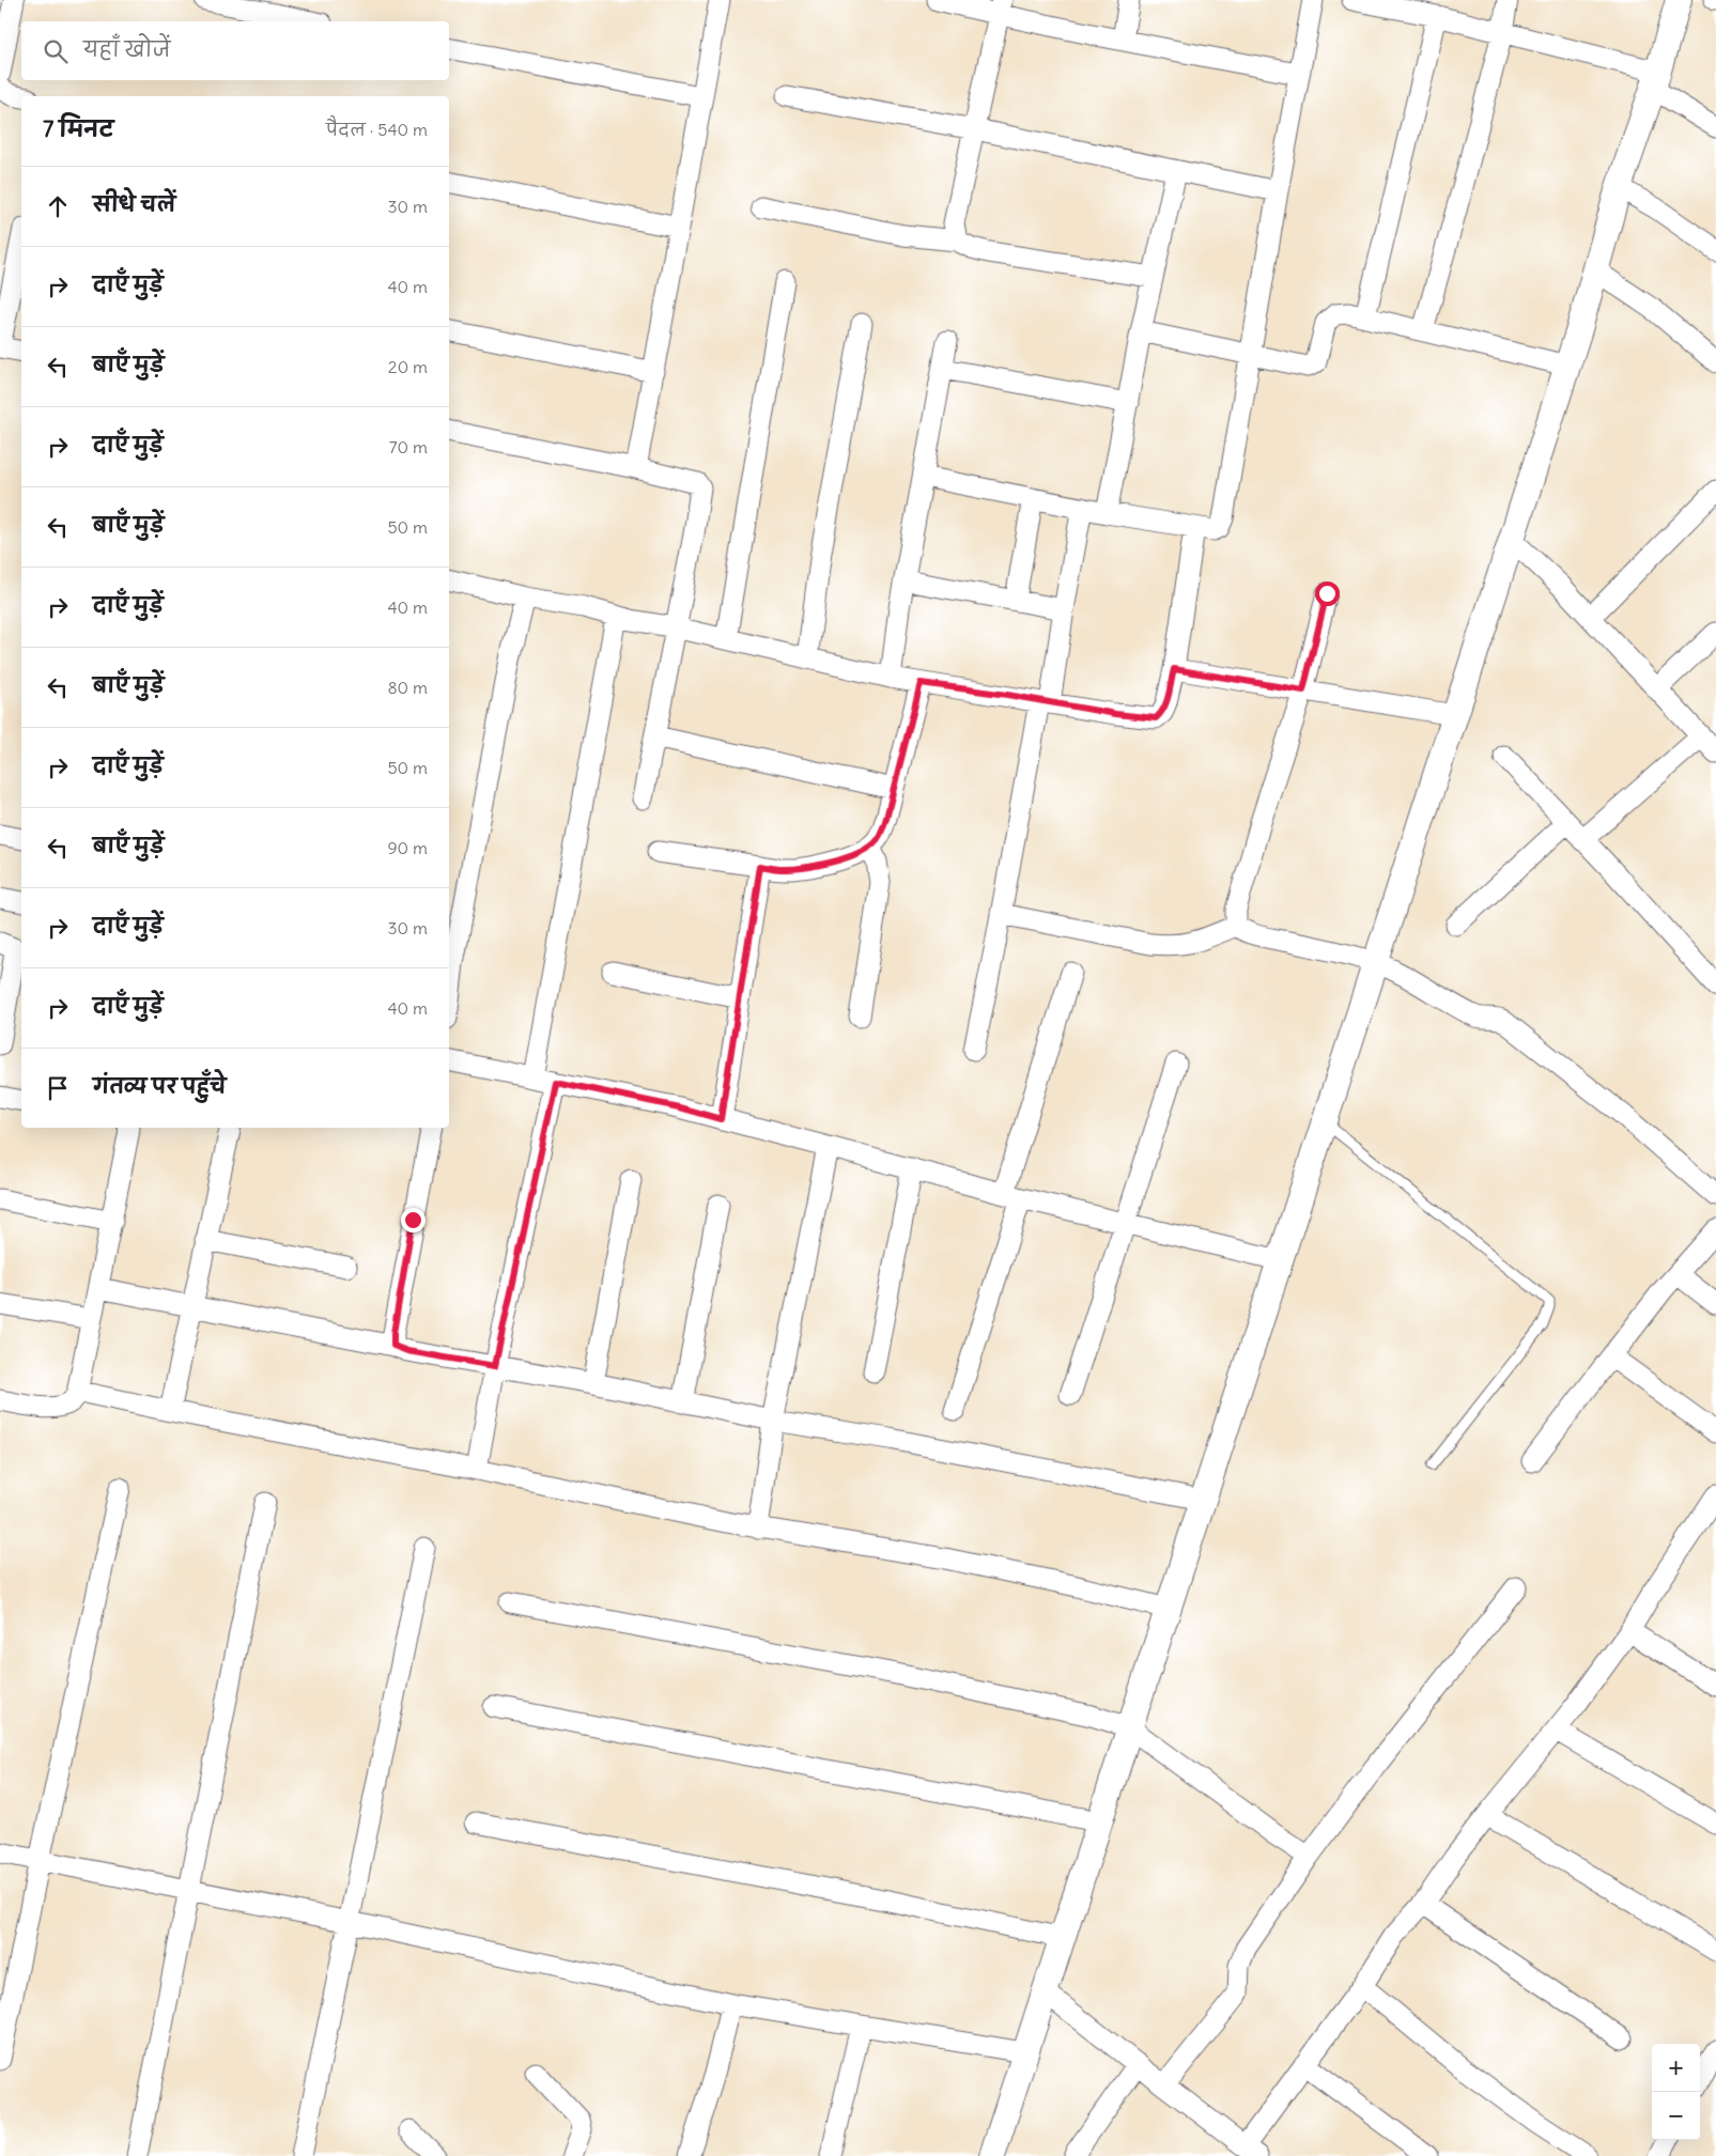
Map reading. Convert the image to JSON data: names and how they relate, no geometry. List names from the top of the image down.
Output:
{
  "page": {
    "search": "यहाँ खोजें",
    "heading": ["7 मिनट", "पैदल · 540 m"],
    "list": [
      ["सीधे चलें", "30 m"],
      ["दाएँ मुड़ें", "40 m"],
      ["बाएँ मुड़ें", "20 m"],
      ["दाएँ मुड़ें", "70 m"],
      ["बाएँ मुड़ें", "50 m"],
      ["दाएँ मुड़ें", "40 m"],
      ["बाएँ मुड़ें", "80 m"],
      ["दाएँ मुड़ें", "50 m"],
      ["बाएँ मुड़ें", "90 m"],
      ["दाएँ मुड़ें", "30 m"],
      ["दाएँ मुड़ें", "40 m"],
      "गंतव्य पर पहुँचे"
    ],
    "map_buttons": ["+", "−"]
  }
}
